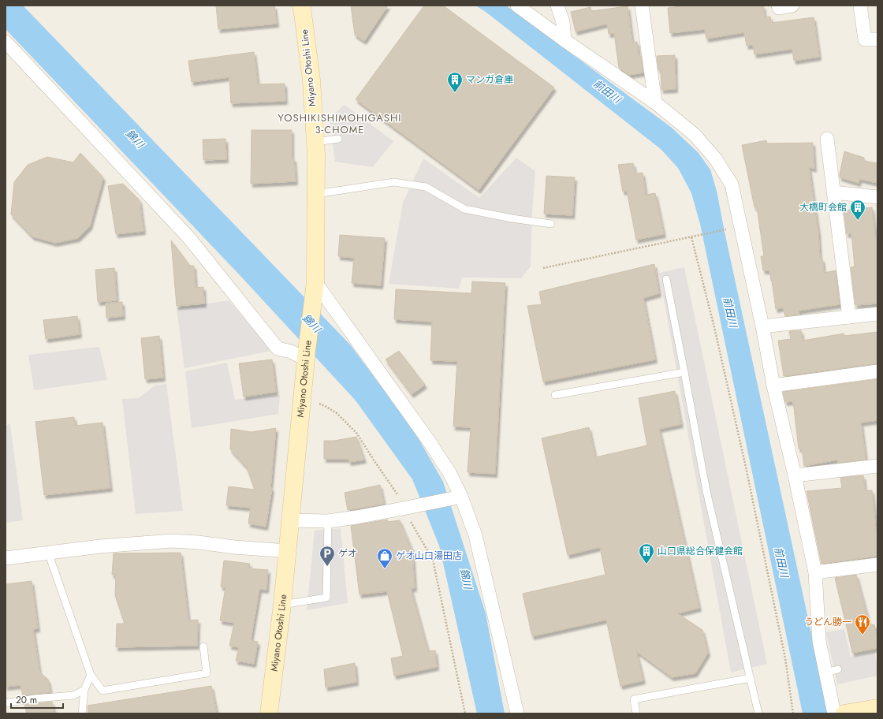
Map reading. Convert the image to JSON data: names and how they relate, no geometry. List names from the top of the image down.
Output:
{
  "streets": {
    "main road": ["Miyano Otoshi Line"]
  },
  "districts": ["YOSHIKISHIMOHIGASHI 3-CHOME"],
  "water": ["前田川", "錦川"],
  "places": {
    "building": ["マンガ倉庫", "大橋町会館", "山口県総合保健会館"],
    "parking": ["ゲオ"],
    "shop": ["ゲオ山口湯田店"],
    "restaurant": ["うどん勝一"]
  },
  "scale_bar": "20 m"
}
